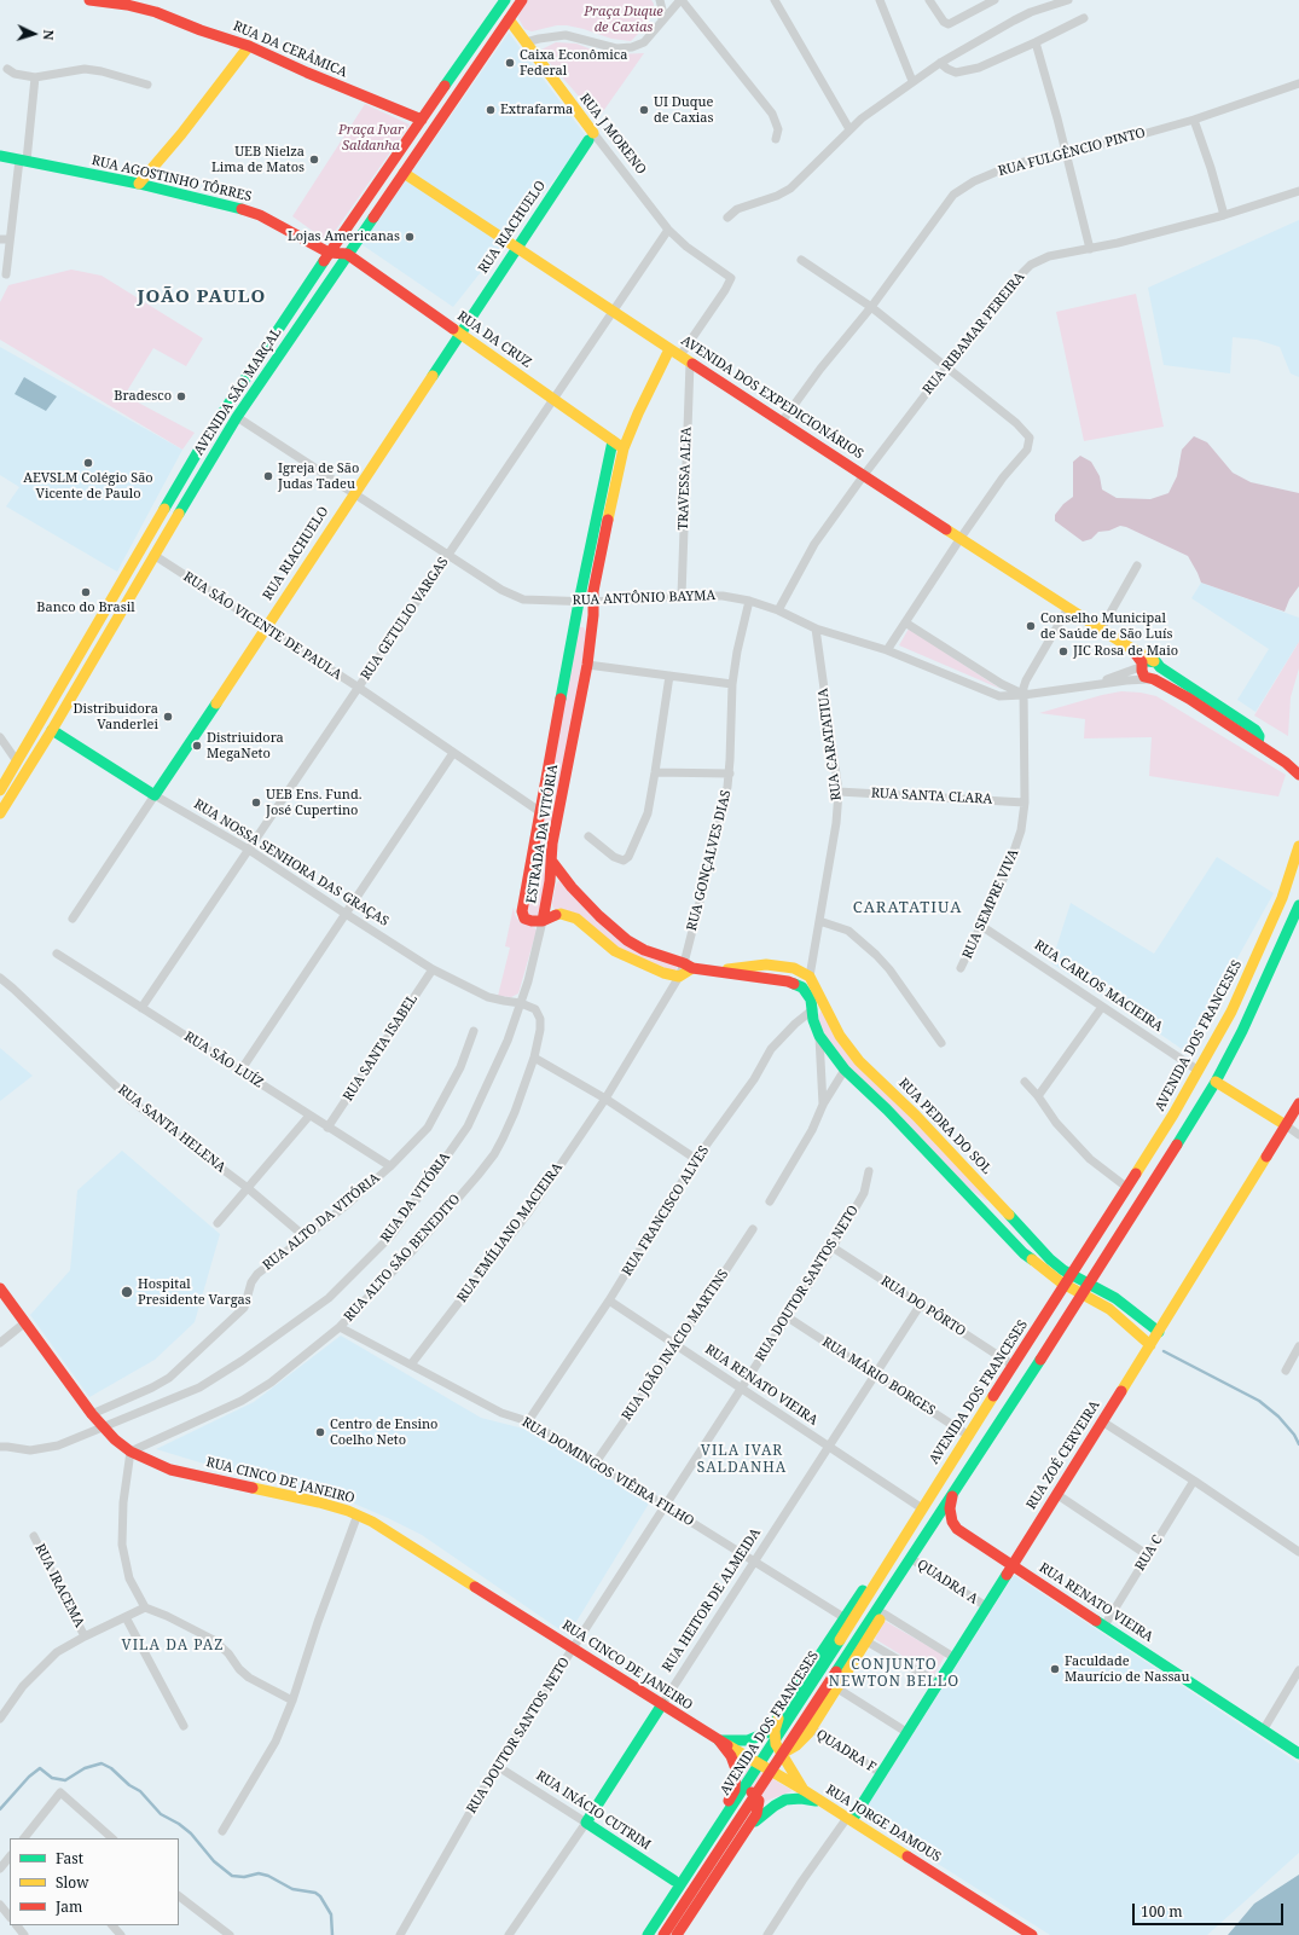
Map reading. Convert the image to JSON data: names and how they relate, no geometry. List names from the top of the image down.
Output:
{
  "streets": {
    "street": [
      "RUA DA CERÂMICA",
      "RUA J MORENO",
      "RUA FULGÊNCIO PINTO",
      "RUA AGOSTINHO TÔRRES",
      "RUA RIACHUELO",
      "RUA RIBAMAR PEREIRA",
      "RUA DA CRUZ",
      "AVENIDA SÃO MARÇAL",
      "AVENIDA DOS EXPEDICIONÁRIOS",
      "TRAVESSA ALFA",
      "RUA ANTÔNIO BAYMA",
      "RUA GETULIO VARGAS",
      "RUA SÃO VICENTE DE PAULA",
      "RUA CARATATIUA",
      "RUA SANTA CLARA",
      "ESTRADA DA VITÓRIA",
      "RUA GONÇALVES DIAS",
      "RUA NOSSA SENHORA DAS GRAÇAS",
      "RUA SEMPRE VIVA",
      "RUA CARLOS MACIEIRA",
      "AVENIDA DOS FRANCESES",
      "RUA SANTA ISABEL",
      "RUA SÃO LUÍZ",
      "RUA PEDRA DO SOL",
      "RUA SANTA HELENA",
      "RUA DA VITÓRIA",
      "RUA FRANCISCO ALVES",
      "RUA ALTO DA VITÓRIA",
      "RUA EMÍLIANO MACIEIRA",
      "RUA ALTO SÃO BENEDITO",
      "RUA DOUTOR SANTOS NETO",
      "RUA DO PÔRTO",
      "RUA JOÃO INÁCIO MARTINS",
      "RUA MÁRIO BORGES",
      "RUA RENATO VIEIRA",
      "RUA ZOÉ CERVEIRA",
      "RUA DOMINGOS VIÊIRA FILHO",
      "RUA CINCO DE JANEIRO",
      "RUA C",
      "QUADRA A",
      "RUA IRACEMA",
      "RUA HEITOR DE ALMEIDA",
      "QUADRA F",
      "RUA INÁCIO CUTRIM",
      "RUA JORGE DAMOUS"
    ]
  },
  "crossings": [
    ["RUA DA CERÂMICA", "AVENIDA SÃO MARÇAL"],
    ["RUA J MORENO", "RUA RIACHUELO"],
    ["RUA J MORENO", "AVENIDA SÃO MARÇAL"],
    ["RUA J MORENO", "AVENIDA DOS EXPEDICIONÁRIOS"],
    ["RUA J MORENO", "RUA GETULIO VARGAS"],
    ["RUA FULGÊNCIO PINTO", "AVENIDA DOS EXPEDICIONÁRIOS"],
    ["RUA AGOSTINHO TÔRRES", "AVENIDA SÃO MARÇAL"],
    ["RUA RIACHUELO", "RUA DA CRUZ"],
    ["RUA RIACHUELO", "AVENIDA DOS EXPEDICIONÁRIOS"],
    ["RUA RIACHUELO", "RUA ANTÔNIO BAYMA"],
    ["RUA RIACHUELO", "RUA SÃO VICENTE DE PAULA"],
    ["RUA RIACHUELO", "RUA NOSSA SENHORA DAS GRAÇAS"],
    ["RUA RIBAMAR PEREIRA", "AVENIDA DOS EXPEDICIONÁRIOS"],
    ["RUA RIBAMAR PEREIRA", "RUA ANTÔNIO BAYMA"],
    ["RUA DA CRUZ", "AVENIDA SÃO MARÇAL"],
    ["RUA DA CRUZ", "RUA GETULIO VARGAS"],
    ["RUA DA CRUZ", "ESTRADA DA VITÓRIA"],
    ["AVENIDA SÃO MARÇAL", "AVENIDA DOS EXPEDICIONÁRIOS"],
    ["AVENIDA SÃO MARÇAL", "RUA ANTÔNIO BAYMA"],
    ["AVENIDA SÃO MARÇAL", "RUA SÃO VICENTE DE PAULA"],
    ["AVENIDA SÃO MARÇAL", "RUA NOSSA SENHORA DAS GRAÇAS"],
    ["AVENIDA DOS EXPEDICIONÁRIOS", "TRAVESSA ALFA"],
    ["AVENIDA DOS EXPEDICIONÁRIOS", "RUA ANTÔNIO BAYMA"],
    ["AVENIDA DOS EXPEDICIONÁRIOS", "RUA GETULIO VARGAS"],
    ["AVENIDA DOS EXPEDICIONÁRIOS", "ESTRADA DA VITÓRIA"],
    ["AVENIDA DOS EXPEDICIONÁRIOS", "RUA SEMPRE VIVA"],
    ["TRAVESSA ALFA", "RUA ANTÔNIO BAYMA"],
    ["RUA ANTÔNIO BAYMA", "RUA GETULIO VARGAS"],
    ["RUA ANTÔNIO BAYMA", "RUA CARATATIUA"],
    ["RUA ANTÔNIO BAYMA", "ESTRADA DA VITÓRIA"],
    ["RUA ANTÔNIO BAYMA", "RUA GONÇALVES DIAS"],
    ["RUA ANTÔNIO BAYMA", "RUA SEMPRE VIVA"],
    ["RUA GETULIO VARGAS", "RUA SÃO VICENTE DE PAULA"],
    ["RUA GETULIO VARGAS", "RUA NOSSA SENHORA DAS GRAÇAS"],
    ["RUA GETULIO VARGAS", "RUA SÃO LUÍZ"],
    ["RUA SÃO VICENTE DE PAULA", "ESTRADA DA VITÓRIA"],
    ["RUA CARATATIUA", "RUA SANTA CLARA"],
    ["RUA CARATATIUA", "RUA PEDRA DO SOL"],
    ["RUA SANTA CLARA", "RUA SEMPRE VIVA"],
    ["ESTRADA DA VITÓRIA", "RUA PEDRA DO SOL"],
    ["ESTRADA DA VITÓRIA", "RUA DA VITÓRIA"],
    ["RUA GONÇALVES DIAS", "RUA PEDRA DO SOL"],
    ["RUA NOSSA SENHORA DAS GRAÇAS", "RUA SANTA ISABEL"],
    ["RUA NOSSA SENHORA DAS GRAÇAS", "RUA DA VITÓRIA"],
    ["RUA NOSSA SENHORA DAS GRAÇAS", "RUA ALTO SÃO BENEDITO"],
    ["RUA SEMPRE VIVA", "RUA CARLOS MACIEIRA"],
    ["RUA CARLOS MACIEIRA", "AVENIDA DOS FRANCESES"],
    ["AVENIDA DOS FRANCESES", "RUA DO PÔRTO"],
    ["AVENIDA DOS FRANCESES", "RUA MÁRIO BORGES"],
    ["AVENIDA DOS FRANCESES", "RUA RENATO VIEIRA"],
    ["AVENIDA DOS FRANCESES", "RUA DOMINGOS VIÊIRA FILHO"],
    ["AVENIDA DOS FRANCESES", "QUADRA A"],
    ["RUA SANTA ISABEL", "RUA SÃO LUÍZ"],
    ["RUA SÃO LUÍZ", "RUA ALTO DA VITÓRIA"],
    ["RUA PEDRA DO SOL", "RUA FRANCISCO ALVES"],
    ["RUA PEDRA DO SOL", "RUA ZOÉ CERVEIRA"],
    ["RUA SANTA HELENA", "RUA ALTO DA VITÓRIA"],
    ["RUA DA VITÓRIA", "RUA ALTO SÃO BENEDITO"],
    ["RUA DA VITÓRIA", "RUA CINCO DE JANEIRO"],
    ["RUA FRANCISCO ALVES", "RUA RENATO VIEIRA"],
    ["RUA FRANCISCO ALVES", "RUA DOMINGOS VIÊIRA FILHO"],
    ["RUA ALTO DA VITÓRIA", "RUA CINCO DE JANEIRO"],
    ["RUA EMÍLIANO MACIEIRA", "RUA DOMINGOS VIÊIRA FILHO"],
    ["RUA ALTO SÃO BENEDITO", "RUA DOMINGOS VIÊIRA FILHO"],
    ["RUA ALTO SÃO BENEDITO", "RUA CINCO DE JANEIRO"],
    ["RUA DOUTOR SANTOS NETO", "RUA DO PÔRTO"],
    ["RUA DOUTOR SANTOS NETO", "RUA MÁRIO BORGES"],
    ["RUA DOUTOR SANTOS NETO", "RUA RENATO VIEIRA"],
    ["RUA DOUTOR SANTOS NETO", "RUA DOMINGOS VIÊIRA FILHO"],
    ["RUA DOUTOR SANTOS NETO", "RUA CINCO DE JANEIRO"],
    ["RUA DOUTOR SANTOS NETO", "RUA INÁCIO CUTRIM"],
    ["RUA DO PÔRTO", "RUA HEITOR DE ALMEIDA"],
    ["RUA JOÃO INÁCIO MARTINS", "RUA RENATO VIEIRA"],
    ["RUA JOÃO INÁCIO MARTINS", "RUA DOMINGOS VIÊIRA FILHO"],
    ["RUA MÁRIO BORGES", "RUA HEITOR DE ALMEIDA"],
    ["RUA RENATO VIEIRA", "RUA ZOÉ CERVEIRA"],
    ["RUA RENATO VIEIRA", "RUA C"],
    ["RUA RENATO VIEIRA", "RUA HEITOR DE ALMEIDA"],
    ["RUA ZOÉ CERVEIRA", "QUADRA A"],
    ["RUA ZOÉ CERVEIRA", "QUADRA F"],
    ["RUA ZOÉ CERVEIRA", "RUA JORGE DAMOUS"],
    ["RUA DOMINGOS VIÊIRA FILHO", "RUA HEITOR DE ALMEIDA"],
    ["RUA CINCO DE JANEIRO", "RUA HEITOR DE ALMEIDA"],
    ["RUA CINCO DE JANEIRO", "RUA JORGE DAMOUS"],
    ["RUA HEITOR DE ALMEIDA", "RUA INÁCIO CUTRIM"]
  ],
  "districts": [
    "JOÃO PAULO",
    "CARATATIUA",
    "VILA IVAR SALDANHA",
    "VILA DA PAZ",
    "CONJUNTO NEWTON BELLO"
  ],
  "parks": ["Praça Duque de Caxias", "Praça Ivar Saldanha"],
  "places": [
    "Caixa Econômica Federal",
    "Extrafarma",
    "UI Duque de Caxias",
    "UEB Nielza Lima de Matos",
    "Lojas Americanas",
    "Bradesco",
    "AEVSLM Colégio São Vicente de Paulo",
    "Igreja de São Judas Tadeu",
    "Banco do Brasil",
    "Conselho Municipal de Saúde de São Luís",
    "JIC Rosa de Maio",
    "Distribuidora Vanderlei",
    "Distriuidora MegaNeto",
    "UEB Ens. Fund. José Cupertino",
    "Hospital Presidente Vargas",
    "Centro de Ensino Coelho Neto",
    "Faculdade Maurício de Nassau"
  ],
  "legend": ["Fast", "Slow", "Jam"],
  "scale_bar": "100 m",
  "north": "right"
}
